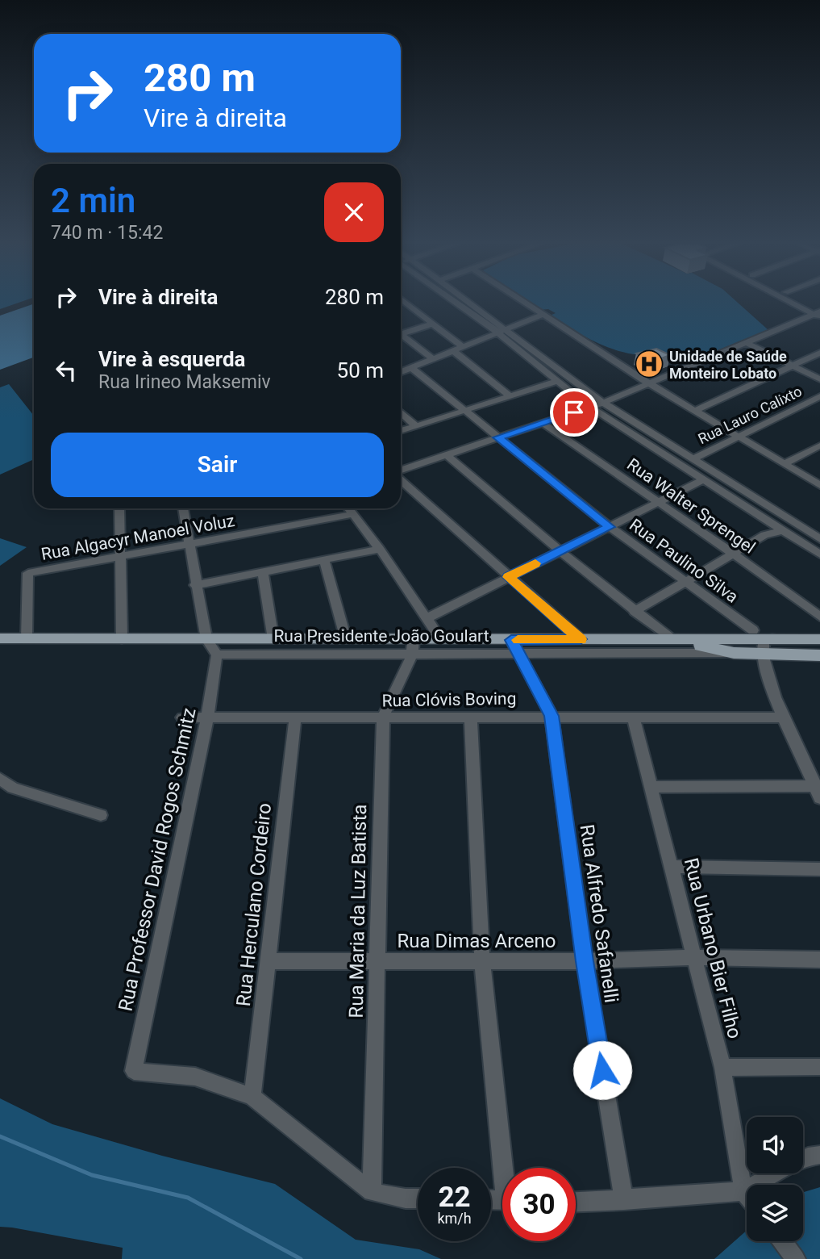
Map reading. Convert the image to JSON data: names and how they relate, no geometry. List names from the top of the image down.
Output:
{
  "streets": {
    "main road": ["Rua Presidente João Goulart"],
    "street": [
      "Rua Lauro Calixto",
      "Rua Walter Sprengel",
      "Rua Algacyr Manoel Voluz",
      "Rua Paulino Silva",
      "Rua Clóvis Boving",
      "Rua Professor David Rogos Schmitz",
      "Rua Herculano Cordeiro",
      "Rua Maria da Luz Batista",
      "Rua Alfredo Safanelli",
      "Rua Dimas Arceno",
      "Rua Urbano Bier Filho"
    ]
  },
  "crossings": [
    ["Rua Algacyr Manoel Voluz", "Rua Presidente João Goulart"],
    ["Rua Presidente João Goulart", "Rua Professor David Rogos Schmitz"],
    ["Rua Presidente João Goulart", "Rua Maria da Luz Batista"],
    ["Rua Presidente João Goulart", "Rua Alfredo Safanelli"],
    ["Rua Clóvis Boving", "Rua Professor David Rogos Schmitz"],
    ["Rua Clóvis Boving", "Rua Herculano Cordeiro"],
    ["Rua Clóvis Boving", "Rua Maria da Luz Batista"],
    ["Rua Clóvis Boving", "Rua Alfredo Safanelli"],
    ["Rua Clóvis Boving", "Rua Urbano Bier Filho"],
    ["Rua Professor David Rogos Schmitz", "Rua Herculano Cordeiro"],
    ["Rua Herculano Cordeiro", "Rua Dimas Arceno"],
    ["Rua Maria da Luz Batista", "Rua Dimas Arceno"],
    ["Rua Alfredo Safanelli", "Rua Dimas Arceno"],
    ["Rua Dimas Arceno", "Rua Urbano Bier Filho"]
  ],
  "places": {
    "hospital": ["Unidade de Saúde Monteiro Lobato"]
  },
  "page": {
    "turn": ["280 m", "Vire à direita"],
    "heading": ["2 min", "740 m · 15:42"],
    "list": [
      {
        "name": "Vire à direita",
        "value": "280 m"
      },
      {
        "name": "Vire à esquerda",
        "note": "Rua Irineo Maksemiv",
        "value": "50 m"
      }
    ],
    "buttons": "Sair",
    "speed": "22 km/h",
    "limit": "30"
  }
}
